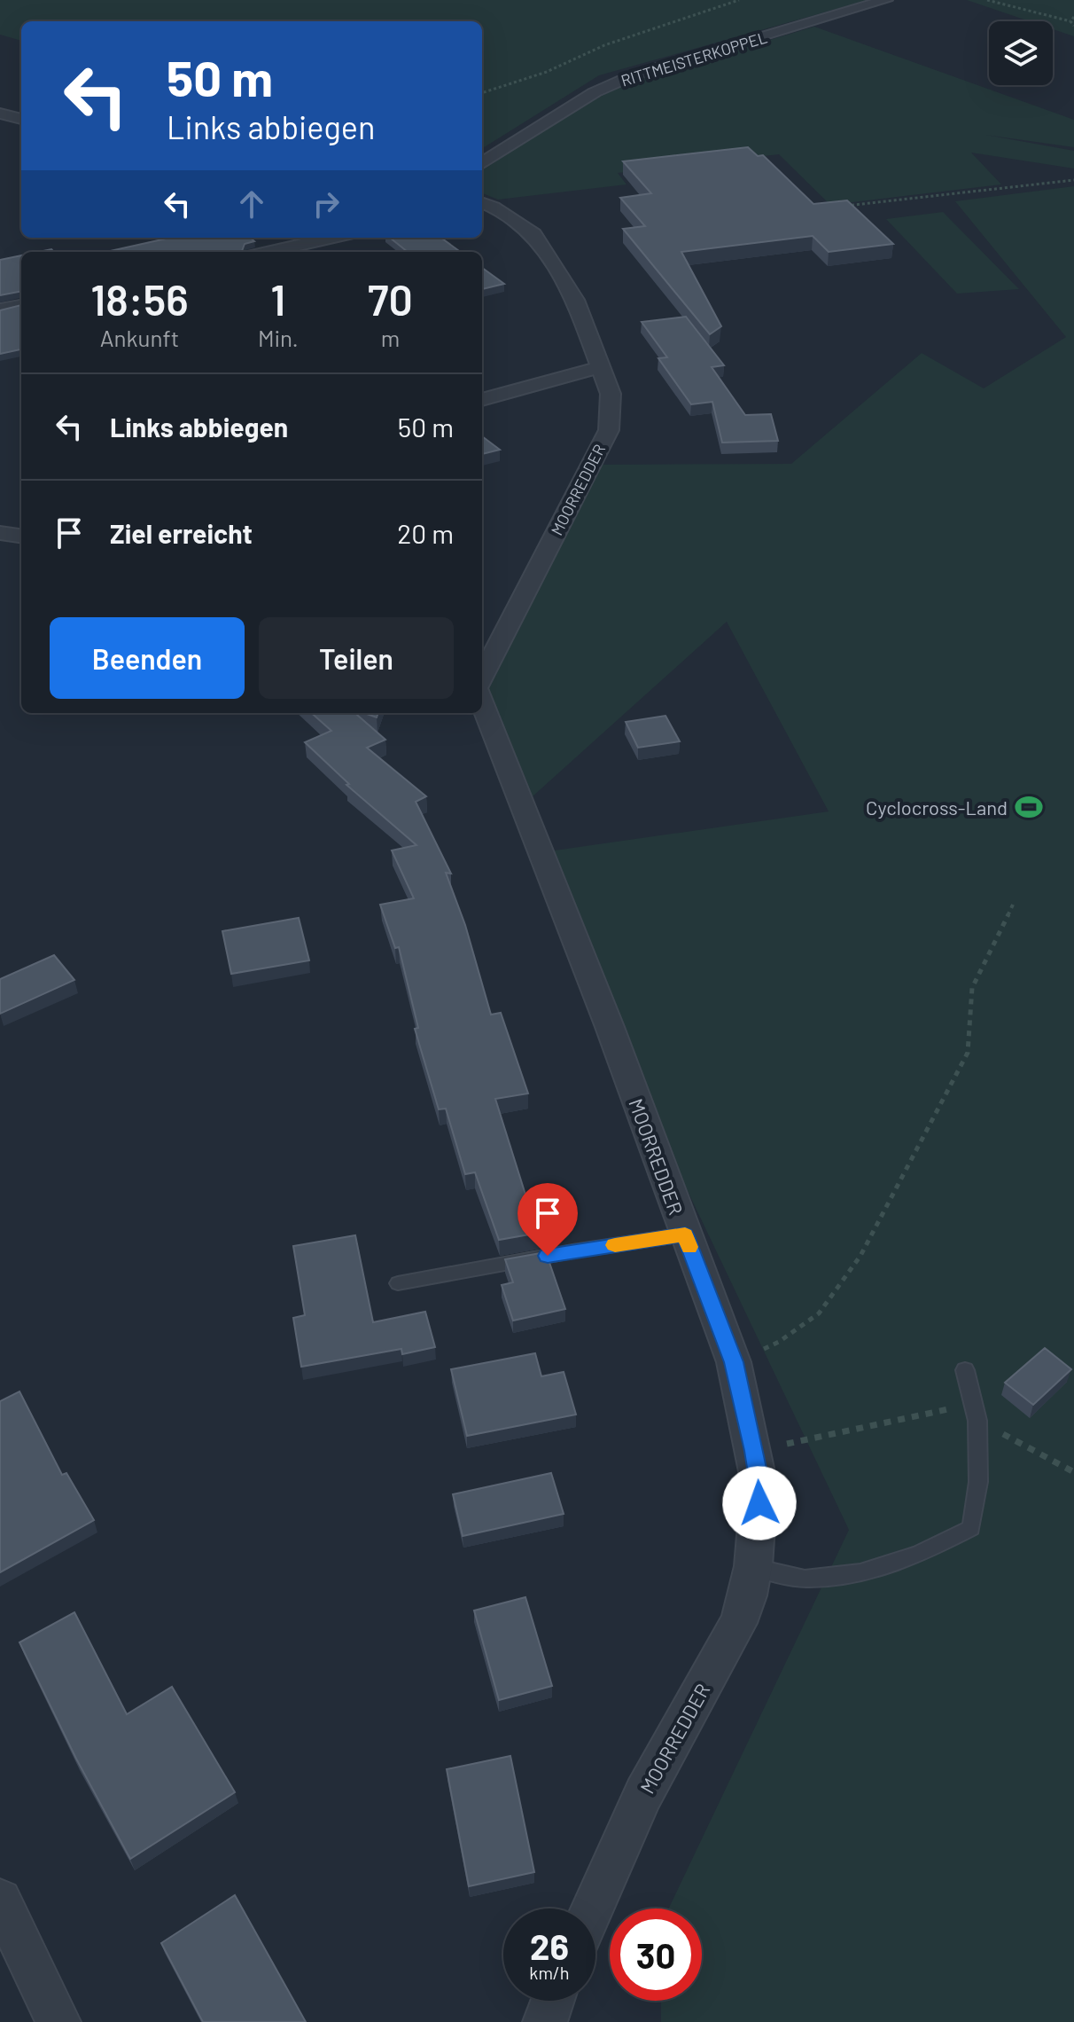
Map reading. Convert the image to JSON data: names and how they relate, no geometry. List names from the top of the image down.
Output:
{
  "streets": {
    "street": ["RITTMEISTERKOPPEL", "MOORREDDER"]
  },
  "places": {
    "sports": ["Cyclocross-Land"]
  },
  "page": {
    "turn": ["50 m", "Links abbiegen"],
    "eta": [
      "18:56",
      "Ankunft",
      "1",
      "Min.",
      "70",
      "m"
    ],
    "list": [
      {
        "name": "Links abbiegen",
        "value": "50 m"
      },
      {
        "name": "Ziel erreicht",
        "value": "20 m"
      }
    ],
    "buttons": ["Beenden", "Teilen"],
    "speed": "26 km/h",
    "limit": "30"
  }
}
